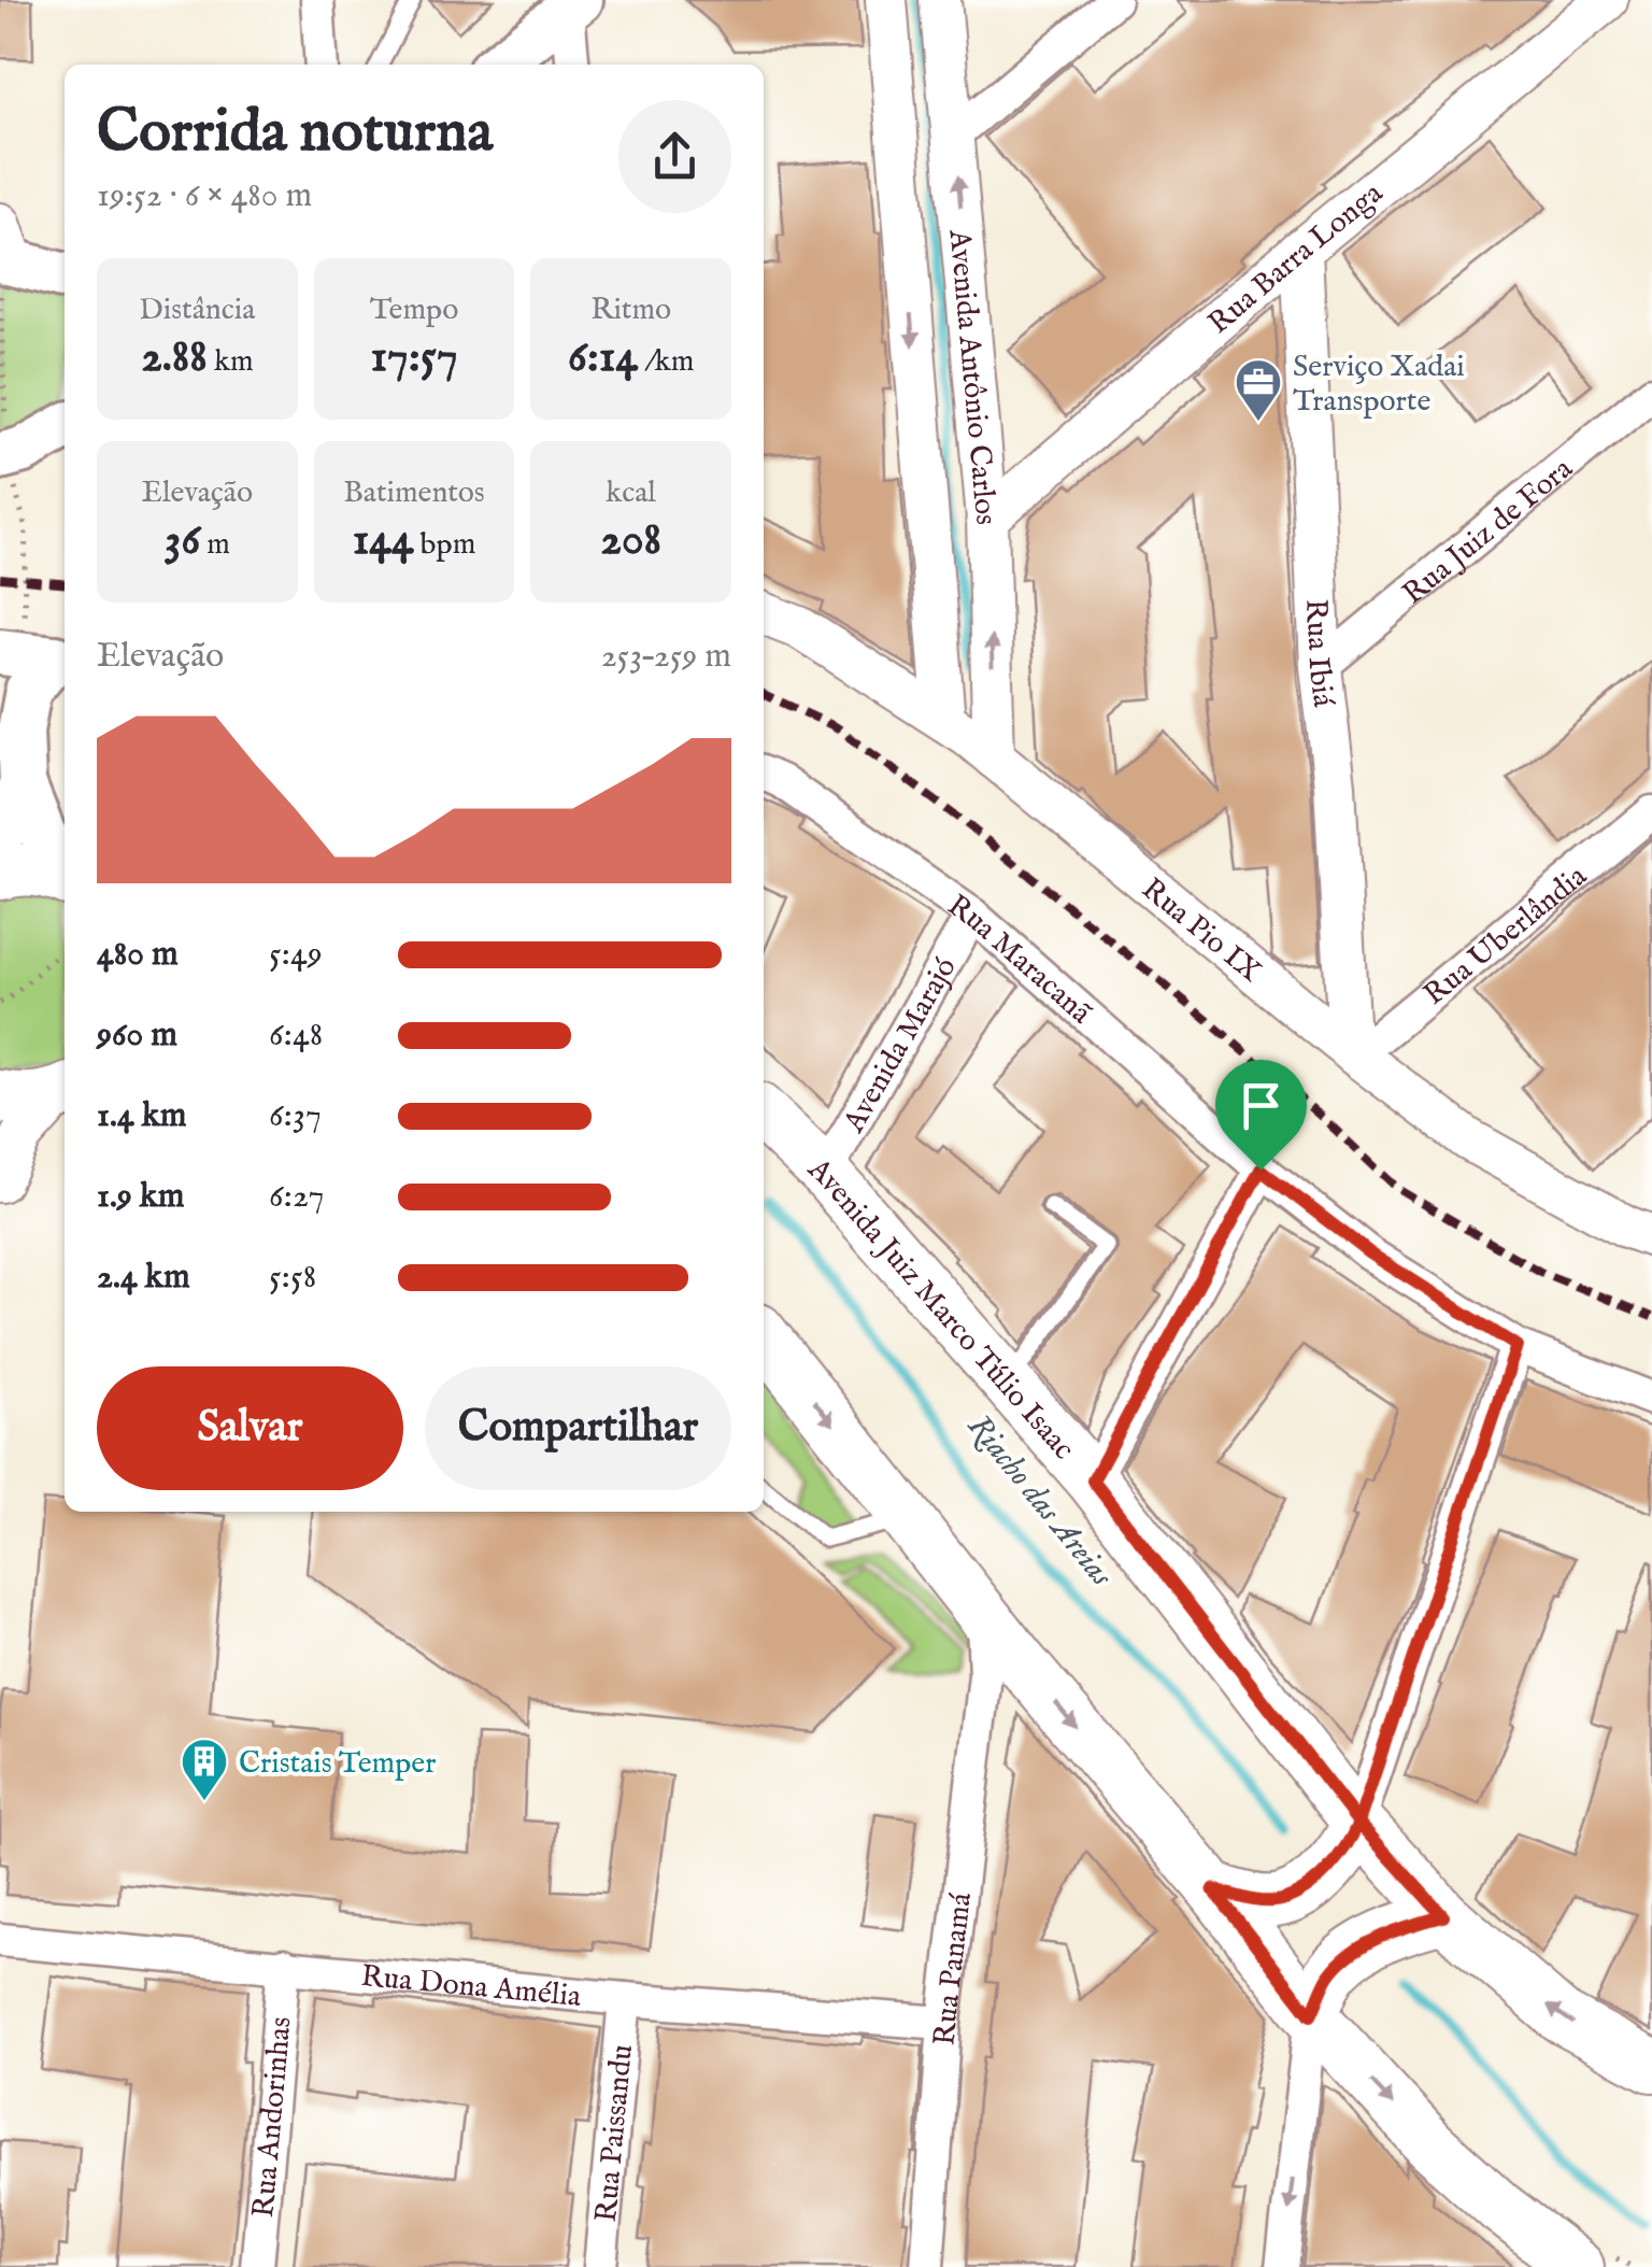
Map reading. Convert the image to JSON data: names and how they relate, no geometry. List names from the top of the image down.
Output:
{
  "streets": {
    "main road": ["Avenida Juiz Marco Túlio Isaac"],
    "street": [
      "Rua Barra Longa",
      "Avenida Antônio Carlos",
      "Rua Juiz de Fora",
      "Rua Ibiá",
      "Rua Pio IX",
      "Rua Uberlândia",
      "Rua Maracanã",
      "Avenida Marajó",
      "Rua Panamá",
      "Rua Dona Amélia",
      "Rua Andorinhas",
      "Rua Paissandu"
    ]
  },
  "crossings": [
    ["Rua Barra Longa", "Avenida Antônio Carlos"],
    ["Rua Barra Longa", "Rua Ibiá"],
    ["Avenida Antônio Carlos", "Rua Pio IX"],
    ["Rua Juiz de Fora", "Rua Ibiá"],
    ["Rua Ibiá", "Rua Pio IX"],
    ["Rua Ibiá", "Rua Uberlândia"],
    ["Rua Pio IX", "Rua Uberlândia"],
    ["Rua Maracanã", "Avenida Marajó"],
    ["Avenida Marajó", "Avenida Juiz Marco Túlio Isaac"],
    ["Rua Panamá", "Rua Dona Amélia"],
    ["Rua Dona Amélia", "Rua Andorinhas"],
    ["Rua Dona Amélia", "Rua Paissandu"]
  ],
  "water": ["Riacho das Areias"],
  "places": {
    "office": ["Serviço Xadai Transporte"],
    "building": ["Cristais Temper"]
  },
  "page": {
    "heading": ["Corrida noturna", "19:52 · 6 × 480 m"],
    "stats": [
      ["Distância", "2.88 km"],
      ["Tempo", "17:57"],
      ["Ritmo", "6:14 /km"],
      ["Elevação", "36 m"],
      ["Batimentos", "144 bpm"],
      ["kcal", "208"]
    ],
    "chart": ["Elevação", "253–259 m"],
    "list": [
      {
        "name": "480 m",
        "note": "5:49"
      },
      {
        "name": "960 m",
        "note": "6:48"
      },
      {
        "name": "1.4 km",
        "note": "6:37"
      },
      {
        "name": "1.9 km",
        "note": "6:27"
      },
      {
        "name": "2.4 km",
        "note": "5:58"
      }
    ],
    "buttons": ["Salvar", "Compartilhar"]
  }
}
